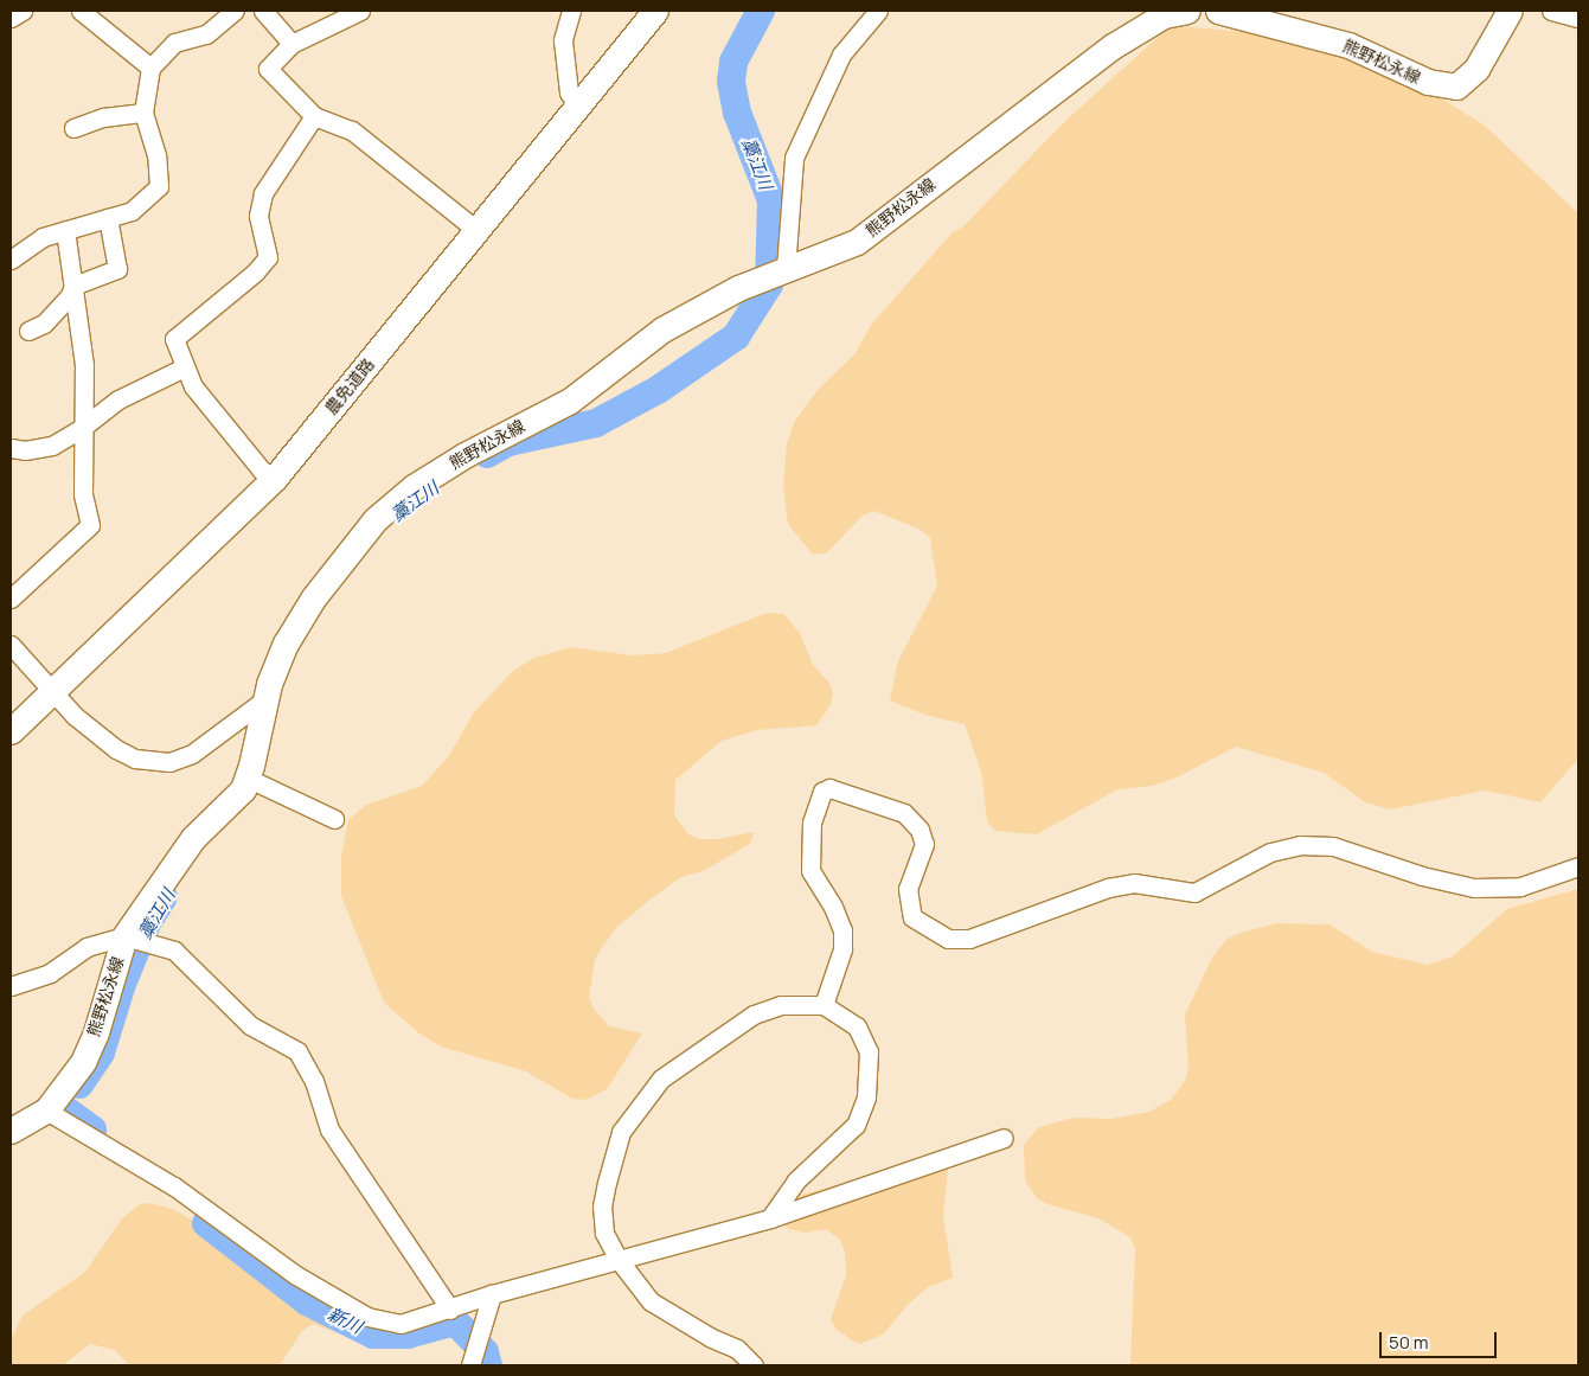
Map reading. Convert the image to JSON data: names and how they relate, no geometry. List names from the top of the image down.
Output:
{
  "streets": {
    "main road": ["熊野松永線", "農免道路"]
  },
  "water": ["藁江川", "新川"],
  "scale_bar": "50 m"
}
